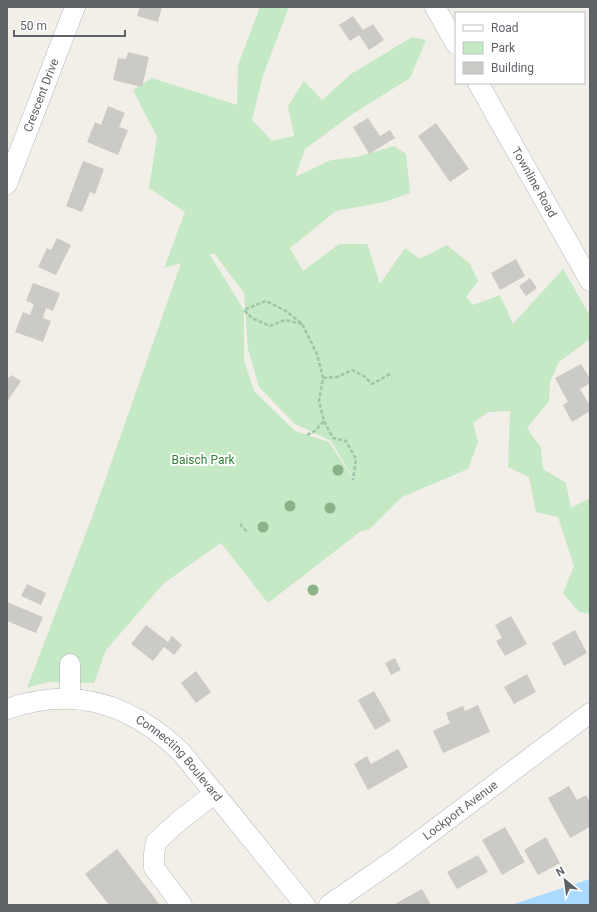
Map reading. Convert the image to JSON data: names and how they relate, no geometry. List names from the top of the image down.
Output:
{
  "streets": {
    "street": [
      "Crescent Drive",
      "Townline Road",
      "Connecting Boulevard",
      "Lockport Avenue"
    ]
  },
  "parks": ["Baisch Park"],
  "legend": ["Road", "Park", "Building"],
  "scale_bar": "50 m",
  "north": "top left"
}
